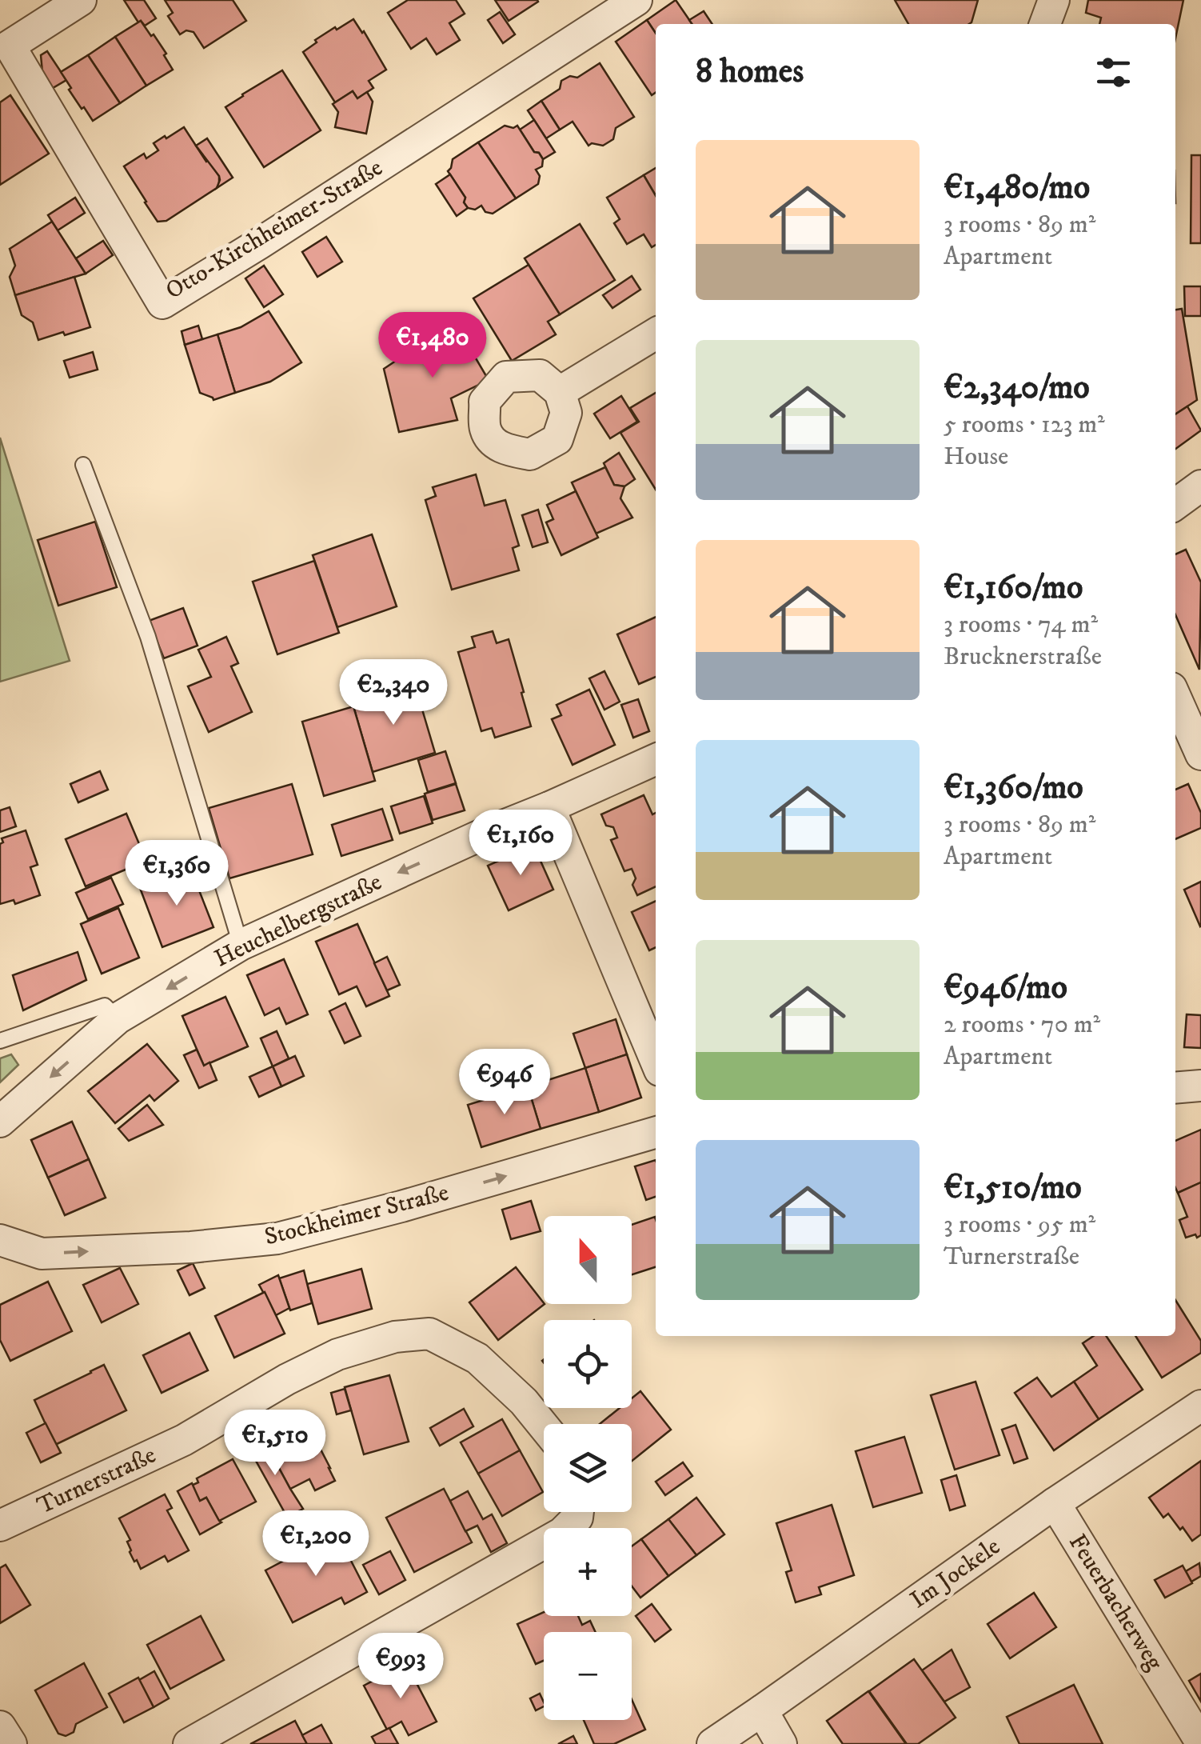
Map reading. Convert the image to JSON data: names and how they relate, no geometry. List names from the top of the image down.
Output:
{
  "streets": {
    "street": [
      "Otto-Kirchheimer-Straße",
      "Heuchelbergstraße",
      "Stockheimer Straße",
      "Turnerstraße",
      "Im Jockele",
      "Feuerbacherweg"
    ]
  },
  "crossings": [
    ["Im Jockele", "Feuerbacherweg"]
  ],
  "one_way": ["Heuchelbergstraße", "Stockheimer Straße"],
  "north": "top",
  "page": {
    "heading": "8 homes",
    "list": [
      {
        "name": "€1,480/mo",
        "note": "3 rooms · 89 m² · Apartment"
      },
      {
        "name": "€2,340/mo",
        "note": "5 rooms · 123 m² · House"
      },
      {
        "name": "€1,160/mo",
        "note": "3 rooms · 74 m² · Brucknerstraße"
      },
      {
        "name": "€1,360/mo",
        "note": "3 rooms · 89 m² · Apartment"
      },
      {
        "name": "€946/mo",
        "note": "2 rooms · 70 m² · Apartment"
      },
      {
        "name": "€1,510/mo",
        "note": "3 rooms · 95 m² · Turnerstraße"
      }
    ],
    "price": [
      "€1,480",
      "€2,340",
      "€1,160",
      "€1,360",
      "€946",
      "€1,510",
      "€1,200",
      "€993"
    ],
    "map_buttons": ["+", "−"]
  }
}
